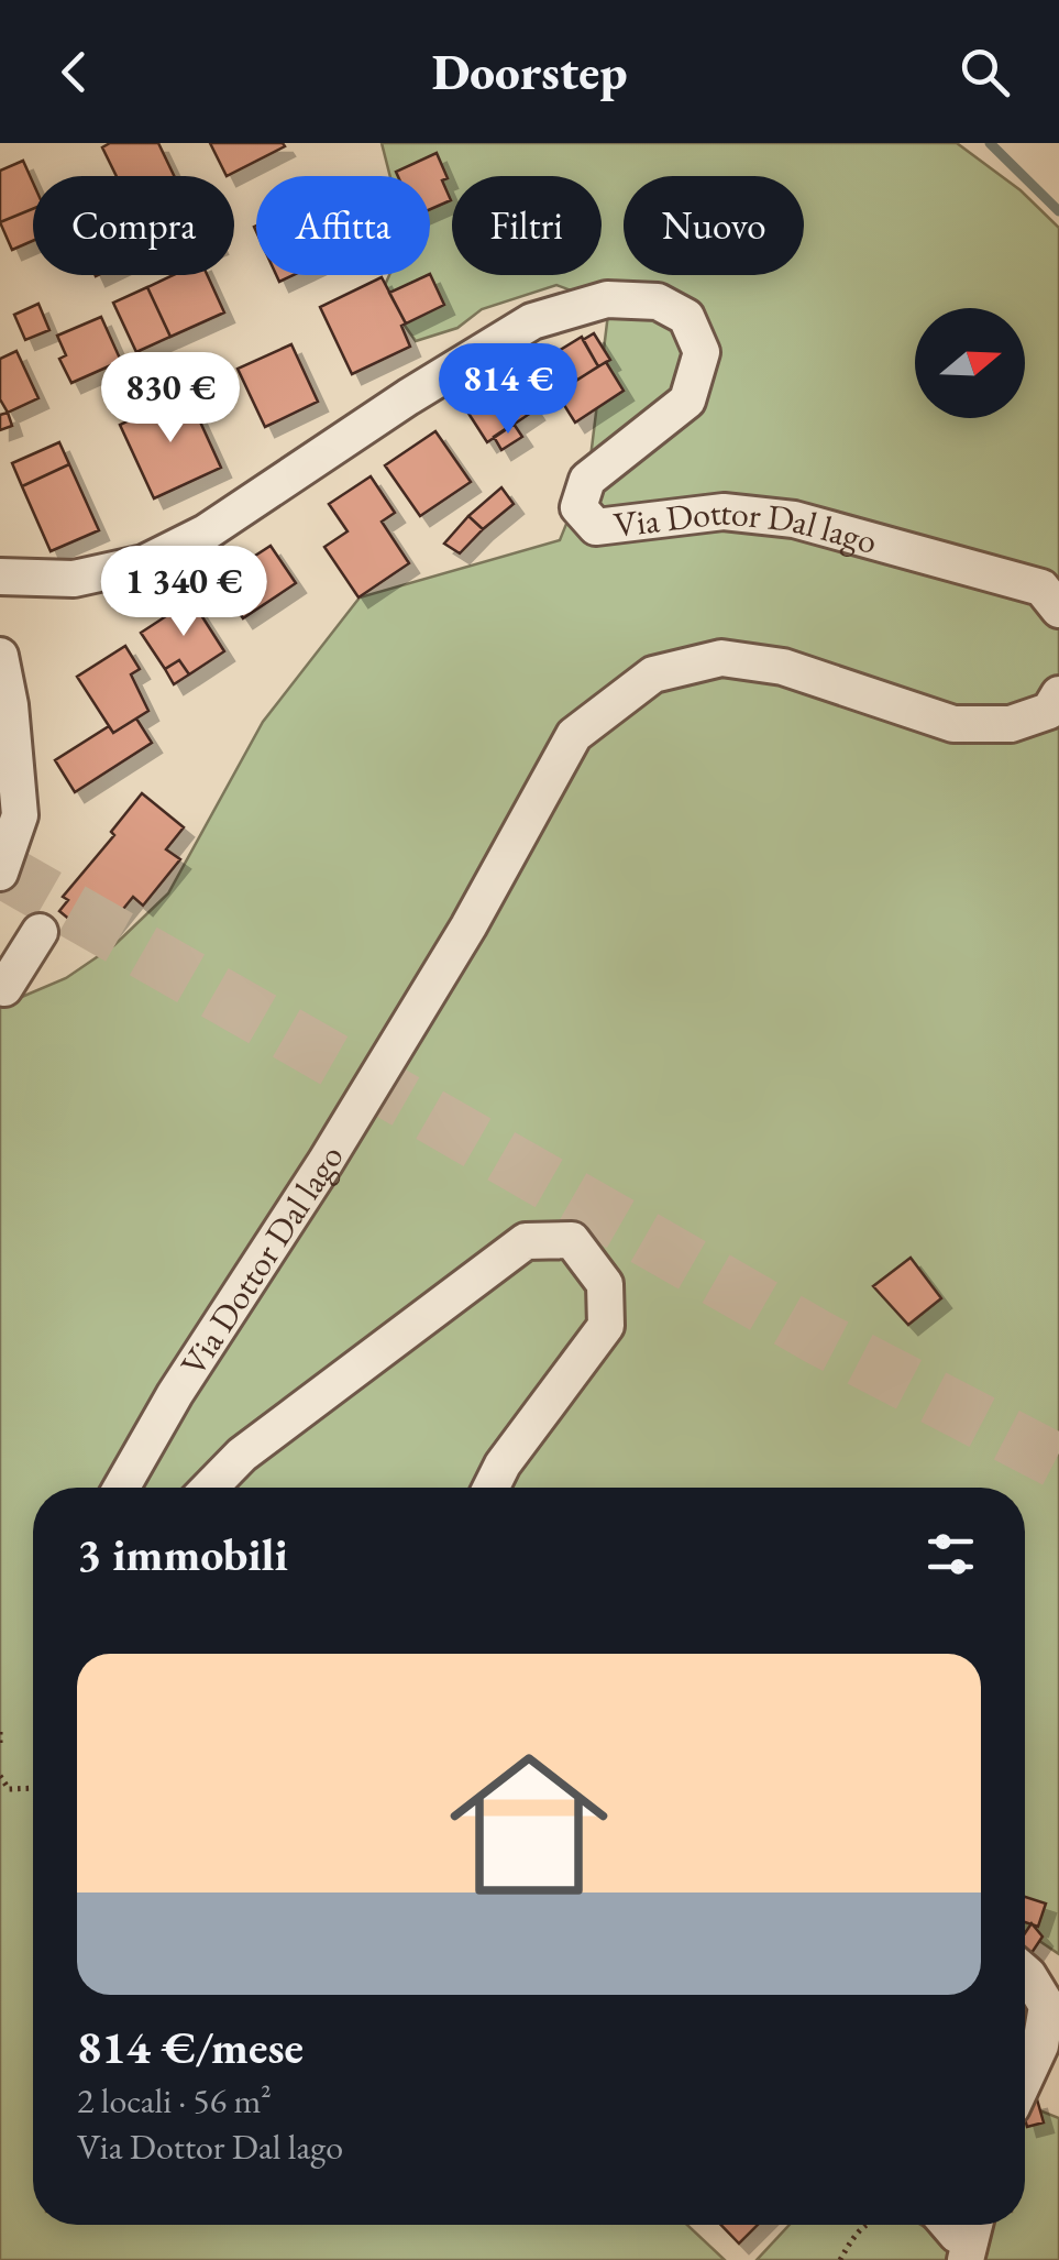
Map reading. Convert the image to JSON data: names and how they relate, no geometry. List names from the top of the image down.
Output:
{
  "streets": {
    "street": ["Via Dottor Dal lago"]
  },
  "north": "right",
  "page": {
    "header": "Doorstep",
    "chip": [
      "Compra",
      "Affitta",
      "Filtri",
      "Nuovo"
    ],
    "price": ["814 €", "830 €", "1 340 €"],
    "heading": "3 immobili",
    "list": [
      {
        "name": "814 €/mese",
        "note": "2 locali · 56 m² · Via Dottor Dal lago"
      }
    ]
  }
}
